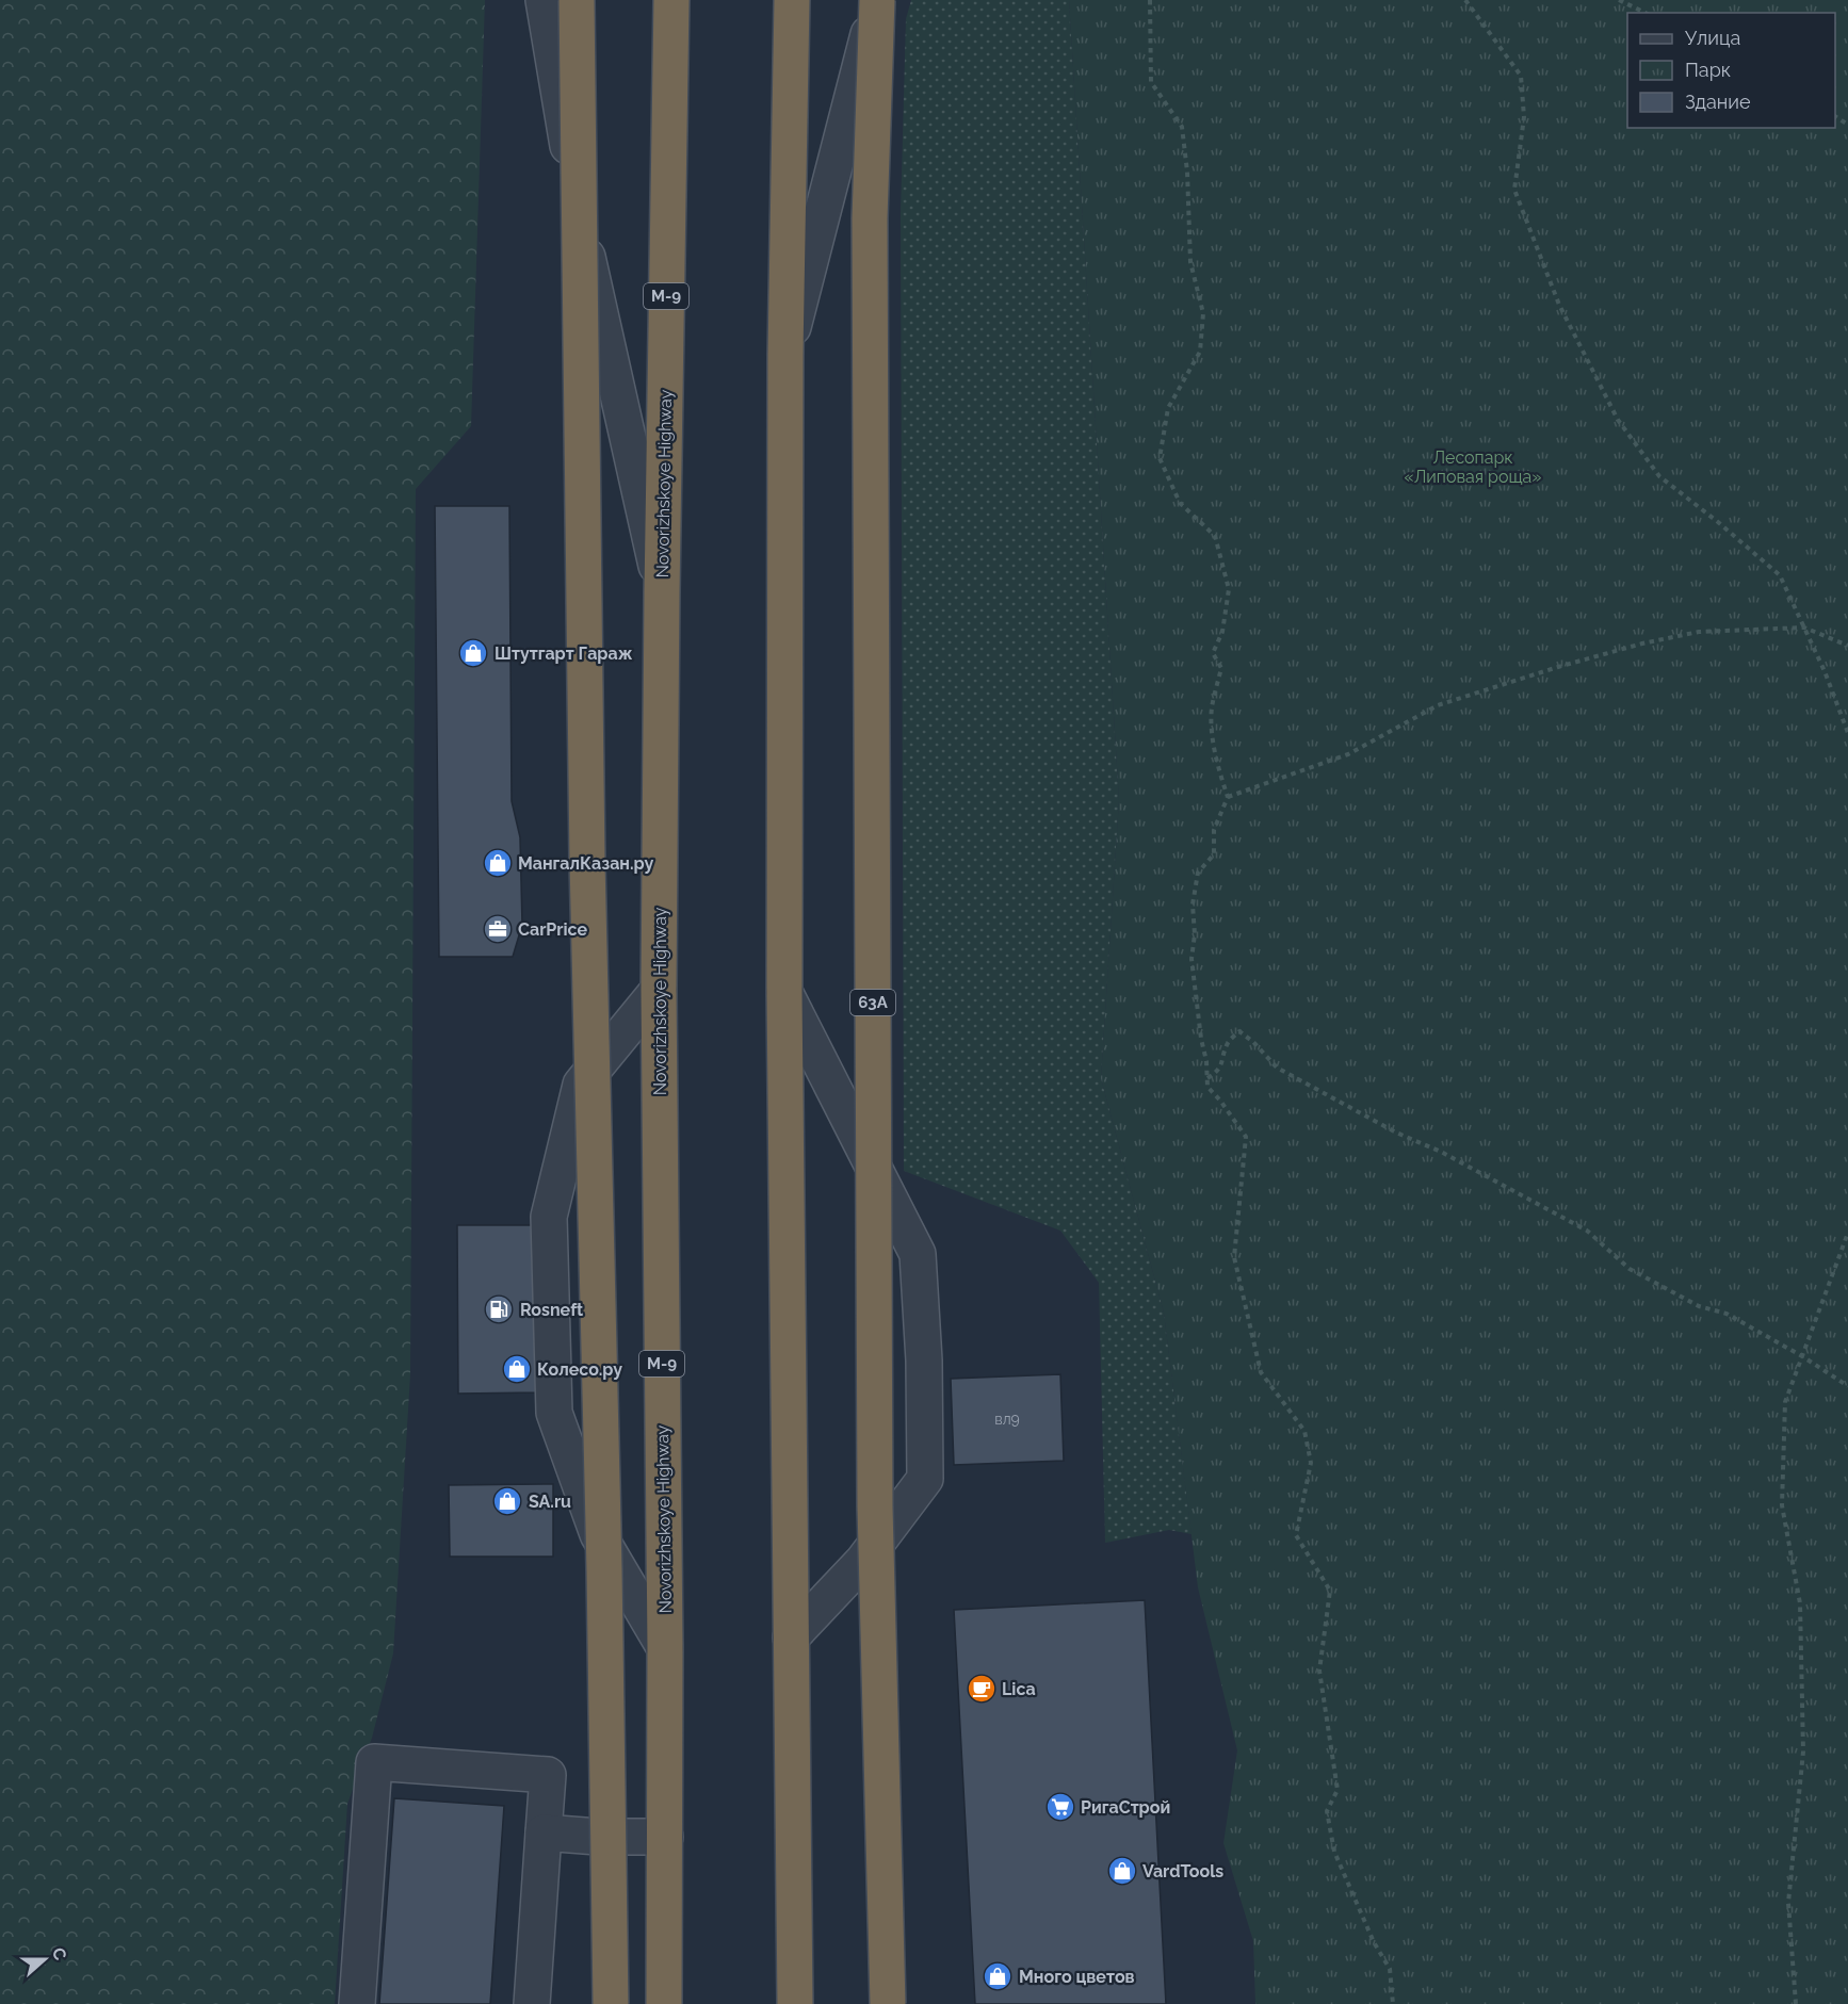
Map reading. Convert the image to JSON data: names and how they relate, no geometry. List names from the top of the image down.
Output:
{
  "streets": {
    "highway": ["М-9", "Novorizhskoye Highway", "63A"]
  },
  "parks": ["Лесопарк «Липовая роща»"],
  "places": {
    "shop": [
      "Штутгарт Гараж",
      "МангалКазан.ру",
      "Колесо.ру",
      "SA.ru",
      "VardTools",
      "Много цветов"
    ],
    "office": ["CarPrice"],
    "fuel station": ["Rosneft"],
    "cafe": ["Lica"],
    "supermarket": ["РигаСтрой"]
  },
  "house_numbers": ["вл9"],
  "legend": ["Улица", "Парк", "Здание"],
  "north": "right"
}
